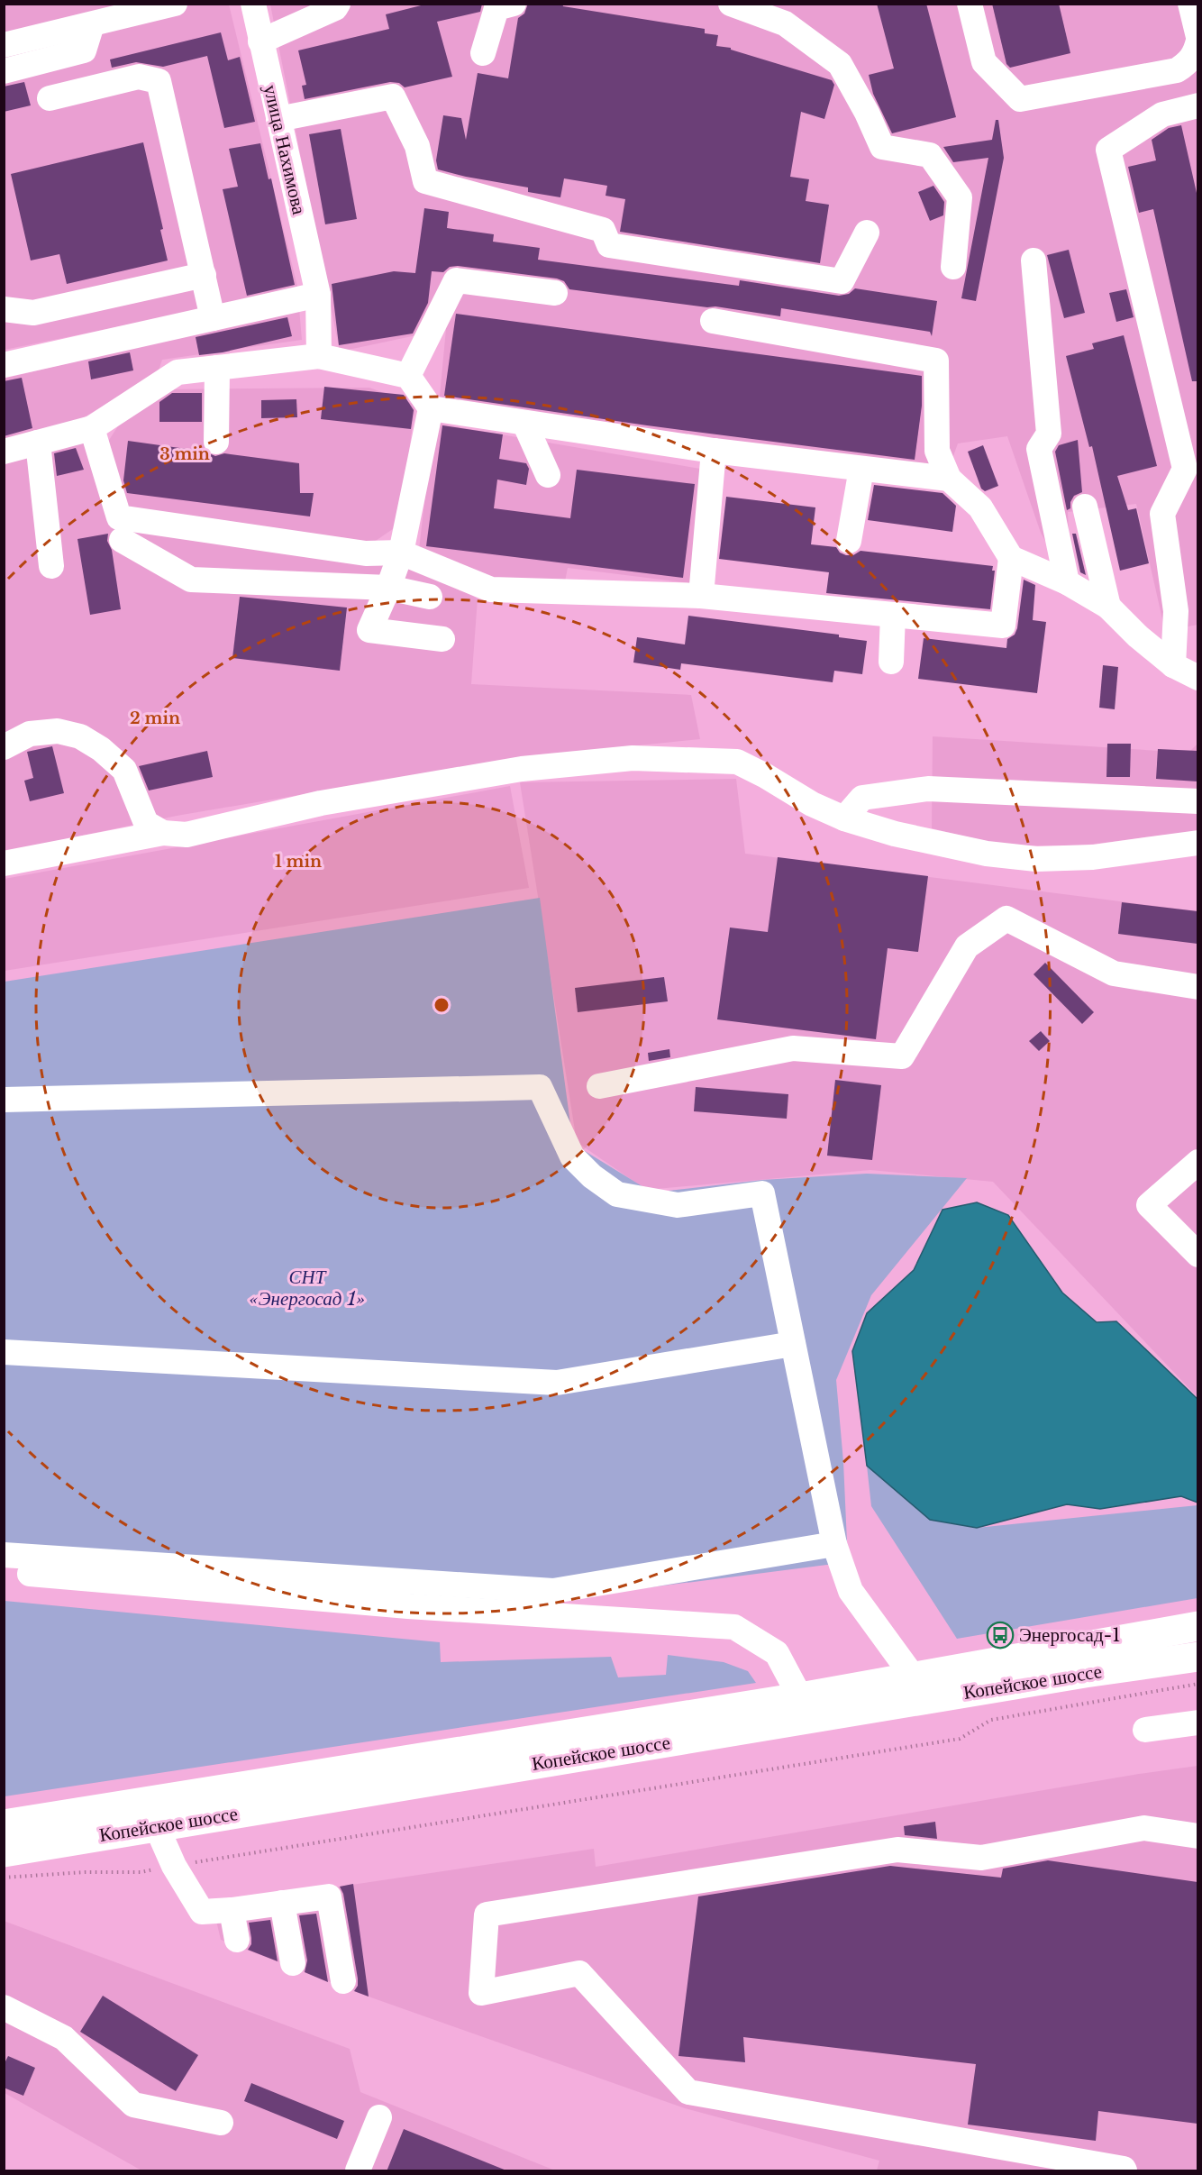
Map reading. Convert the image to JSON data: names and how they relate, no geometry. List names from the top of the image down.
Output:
{
  "streets": {
    "main road": ["Копейское шоссе"],
    "street": ["улица Нахимова"]
  },
  "parks": ["СНТ «Энергосад 1»"],
  "places": {
    "bus stop": ["Энергосад-1"]
  },
  "rings": ["3 min", "2 min", "1 min"]
}
